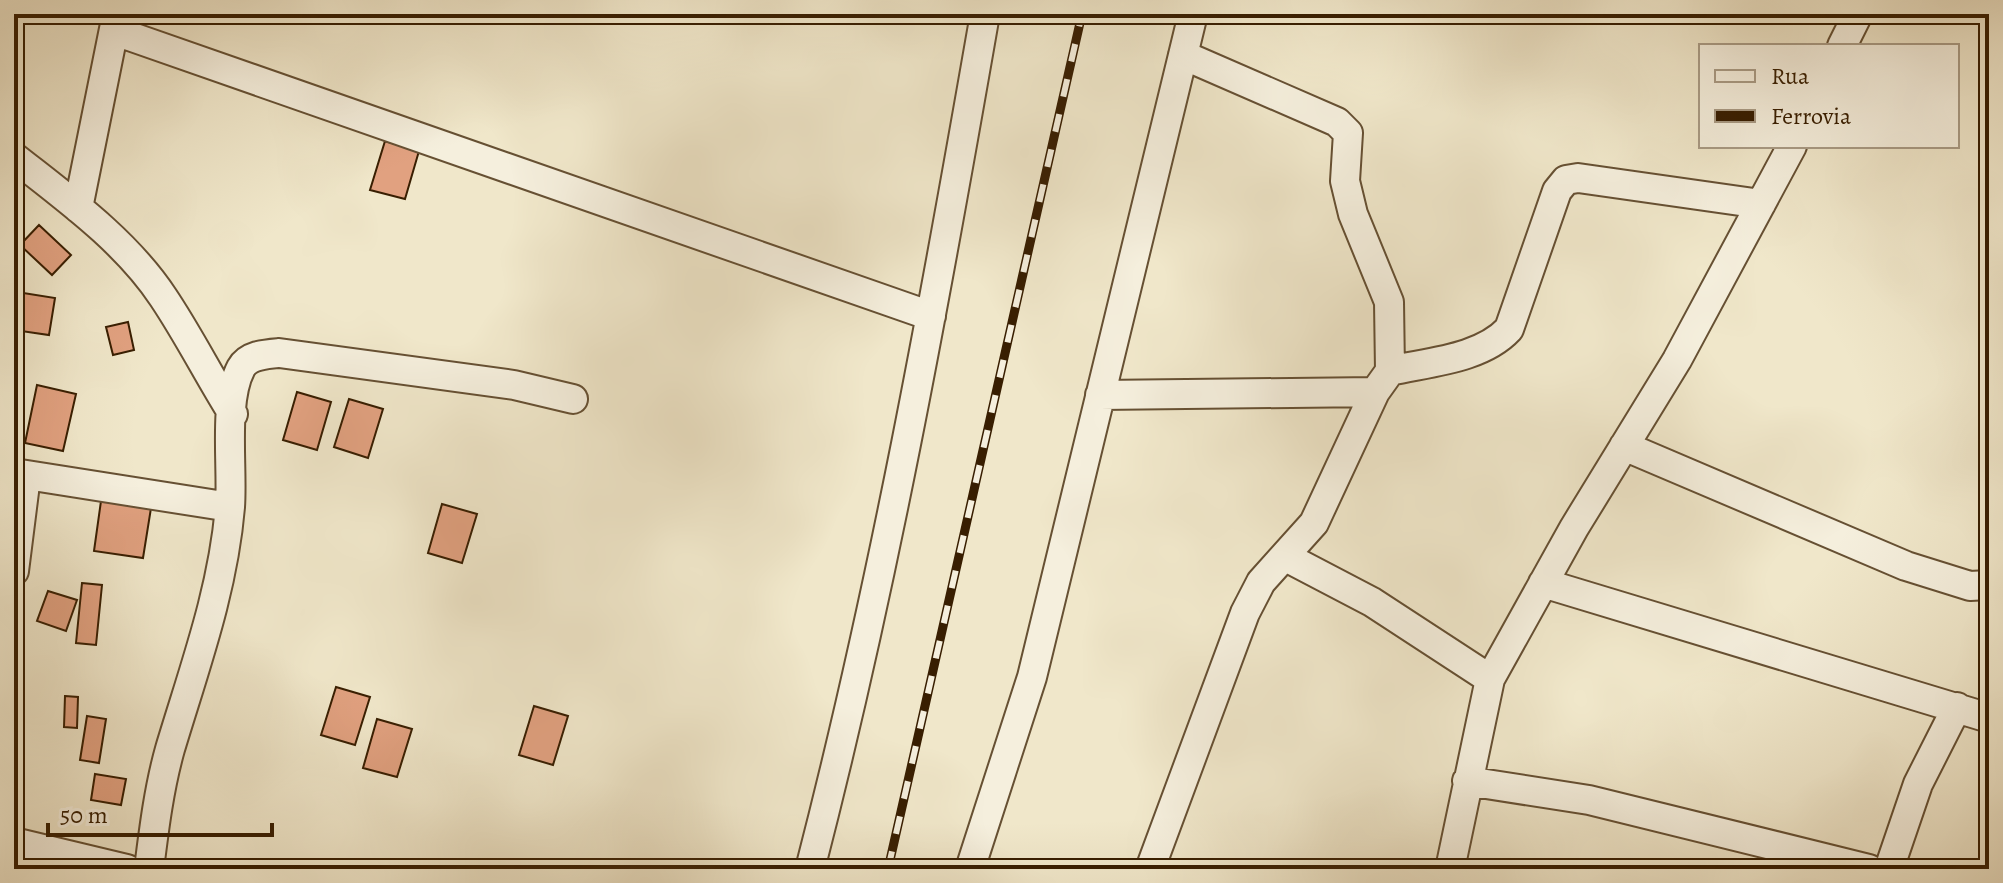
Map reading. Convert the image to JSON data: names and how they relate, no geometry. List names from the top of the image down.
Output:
{
  "legend": ["Rua", "Ferrovia"],
  "scale_bar": "50 m"
}
